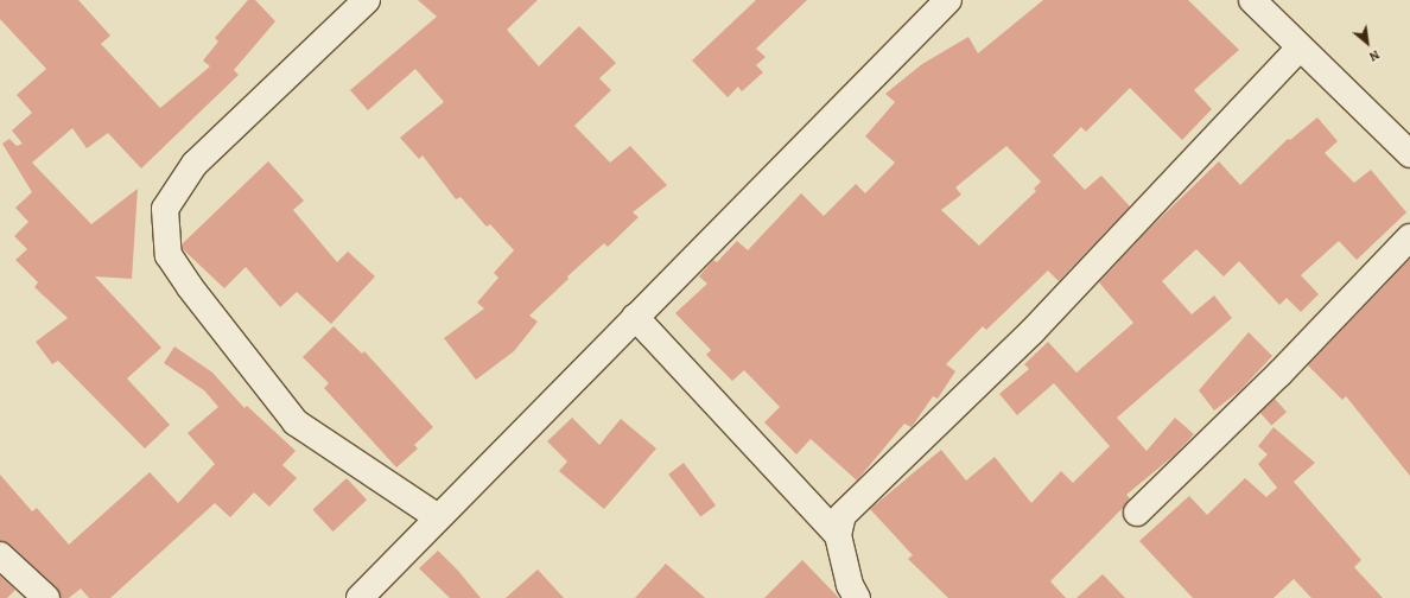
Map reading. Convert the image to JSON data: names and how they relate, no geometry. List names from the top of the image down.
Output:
{
  "north": "bottom right"
}
